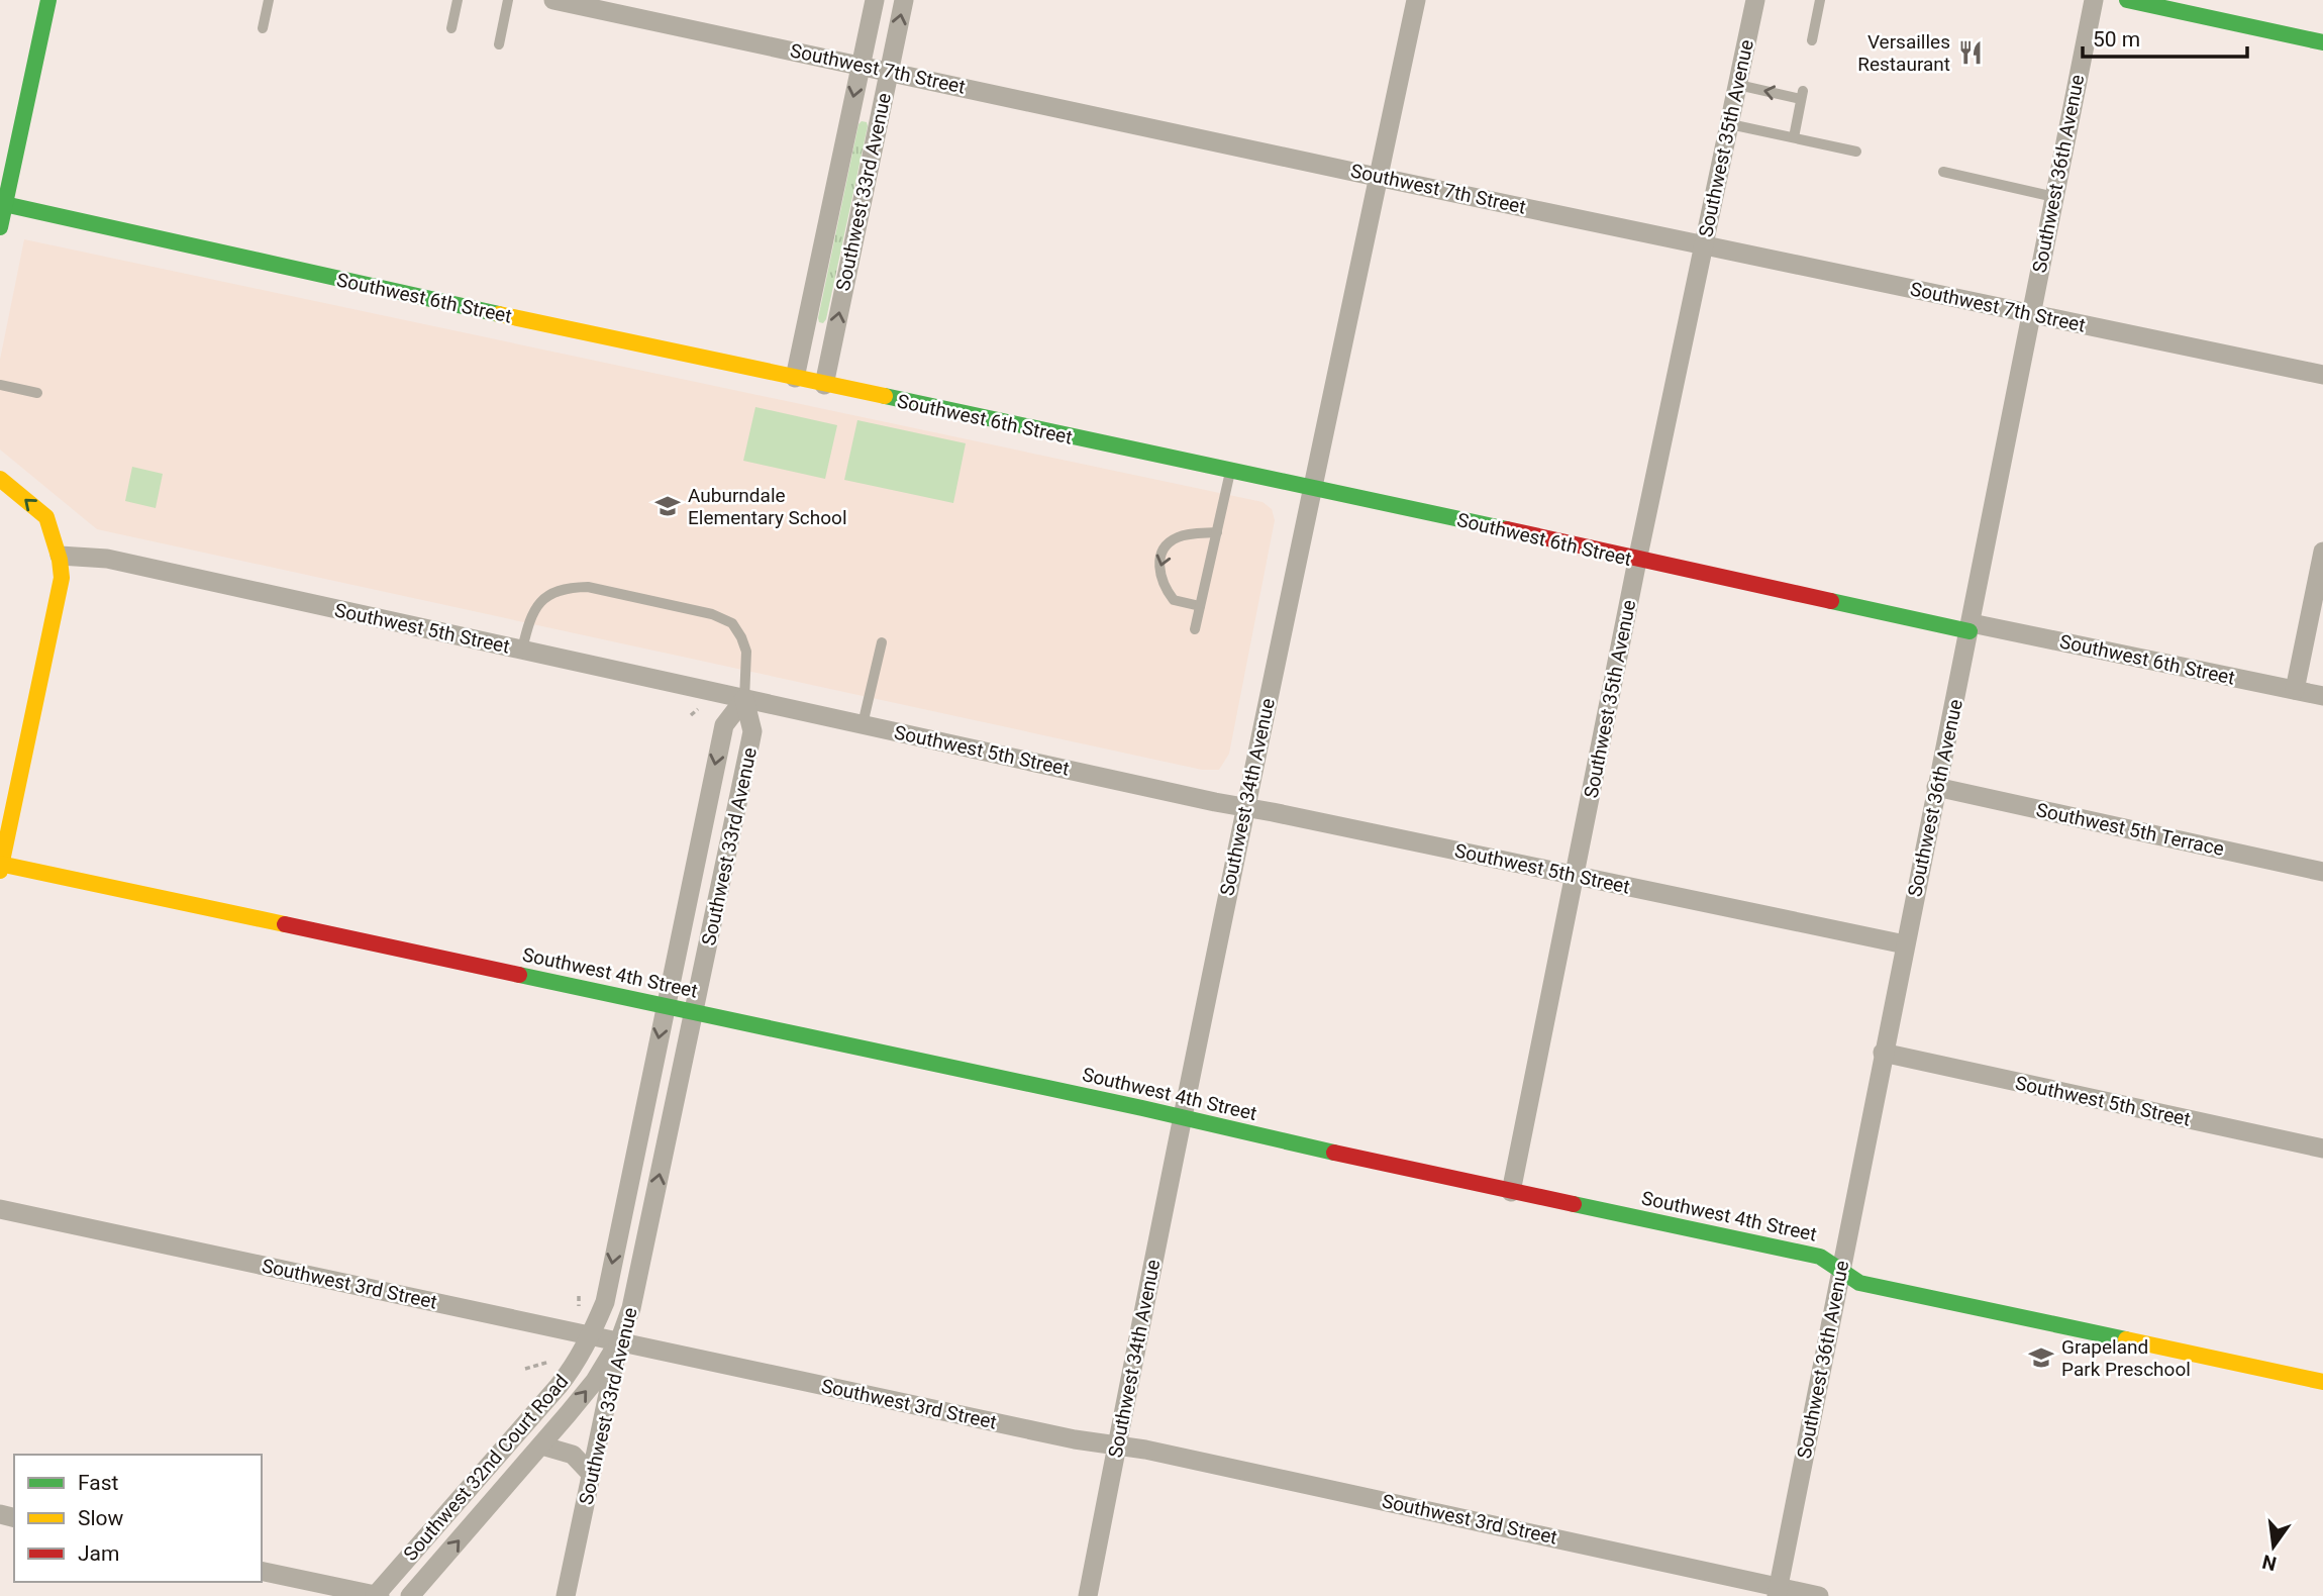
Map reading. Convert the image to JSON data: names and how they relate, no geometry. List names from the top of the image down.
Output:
{
  "streets": {
    "street": [
      "Southwest 7th Street",
      "Southwest 35th Avenue",
      "Southwest 36th Avenue",
      "Southwest 33rd Avenue",
      "Southwest 6th Street",
      "Southwest 5th Street",
      "Southwest 34th Avenue",
      "Southwest 5th Terrace",
      "Southwest 4th Street",
      "Southwest 3rd Street",
      "Southwest 32nd Court Road"
    ]
  },
  "crossings": [
    ["Southwest 7th Street", "Southwest 35th Avenue"],
    ["Southwest 7th Street", "Southwest 36th Avenue"],
    ["Southwest 7th Street", "Southwest 33rd Avenue"],
    ["Southwest 7th Street", "Southwest 34th Avenue"],
    ["Southwest 35th Avenue", "Southwest 6th Street"],
    ["Southwest 35th Avenue", "Southwest 5th Street"],
    ["Southwest 35th Avenue", "Southwest 4th Street"],
    ["Southwest 36th Avenue", "Southwest 6th Street"],
    ["Southwest 36th Avenue", "Southwest 5th Street"],
    ["Southwest 36th Avenue", "Southwest 5th Terrace"],
    ["Southwest 36th Avenue", "Southwest 4th Street"],
    ["Southwest 36th Avenue", "Southwest 3rd Street"],
    ["Southwest 33rd Avenue", "Southwest 6th Street"],
    ["Southwest 33rd Avenue", "Southwest 5th Street"],
    ["Southwest 33rd Avenue", "Southwest 4th Street"],
    ["Southwest 33rd Avenue", "Southwest 3rd Street"],
    ["Southwest 33rd Avenue", "Southwest 32nd Court Road"],
    ["Southwest 6th Street", "Southwest 34th Avenue"],
    ["Southwest 5th Street", "Southwest 34th Avenue"],
    ["Southwest 34th Avenue", "Southwest 4th Street"],
    ["Southwest 34th Avenue", "Southwest 3rd Street"],
    ["Southwest 3rd Street", "Southwest 32nd Court Road"]
  ],
  "places": {
    "restaurant": ["Versailles Restaurant"],
    "school or university": ["Auburndale Elementary School", "Grapeland Park Preschool"]
  },
  "legend": ["Fast", "Slow", "Jam"],
  "scale_bar": "50 m",
  "north": "bottom"
}
